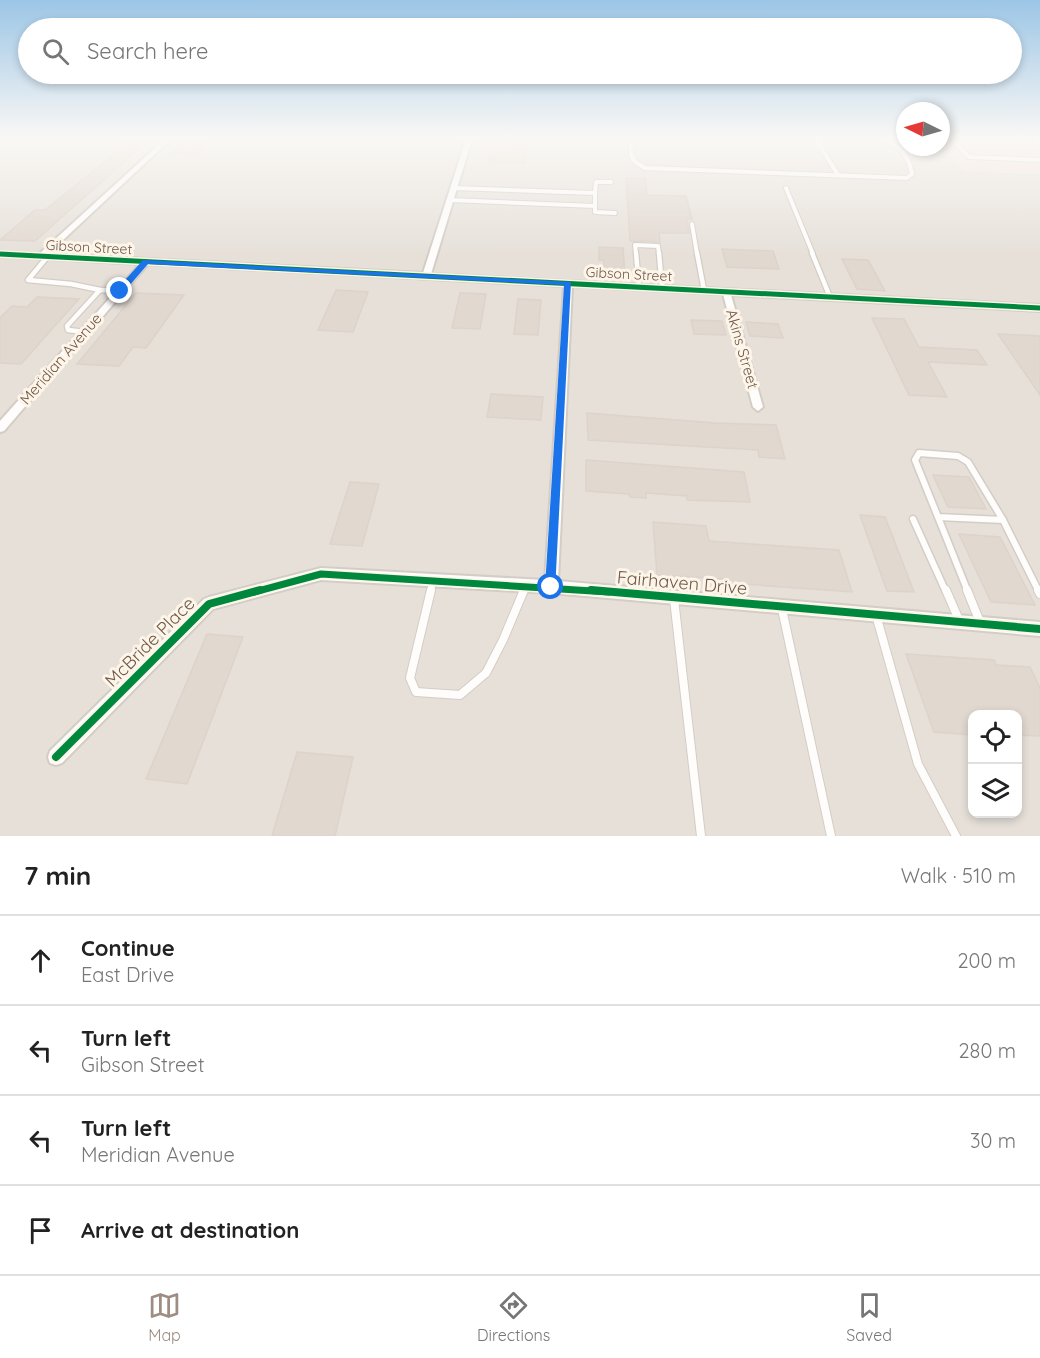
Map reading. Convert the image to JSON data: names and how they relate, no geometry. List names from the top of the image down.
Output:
{
  "streets": {
    "street": [
      "Gibson Street",
      "Akins Street",
      "Meridian Avenue",
      "Fairhaven Drive",
      "McBride Place"
    ]
  },
  "crossings": [
    ["Gibson Street", "Akins Street"],
    ["Gibson Street", "Meridian Avenue"],
    ["Fairhaven Drive", "McBride Place"]
  ],
  "north": "left",
  "page": {
    "search": "Search here",
    "heading": ["7 min", "Walk · 510 m"],
    "list": [
      ["Continue", "East Drive", "200 m"],
      ["Turn left", "Gibson Street", "280 m"],
      ["Turn left", "Meridian Avenue", "30 m"],
      "Arrive at destination"
    ],
    "nav": ["Map", "Directions", "Saved"]
  }
}
